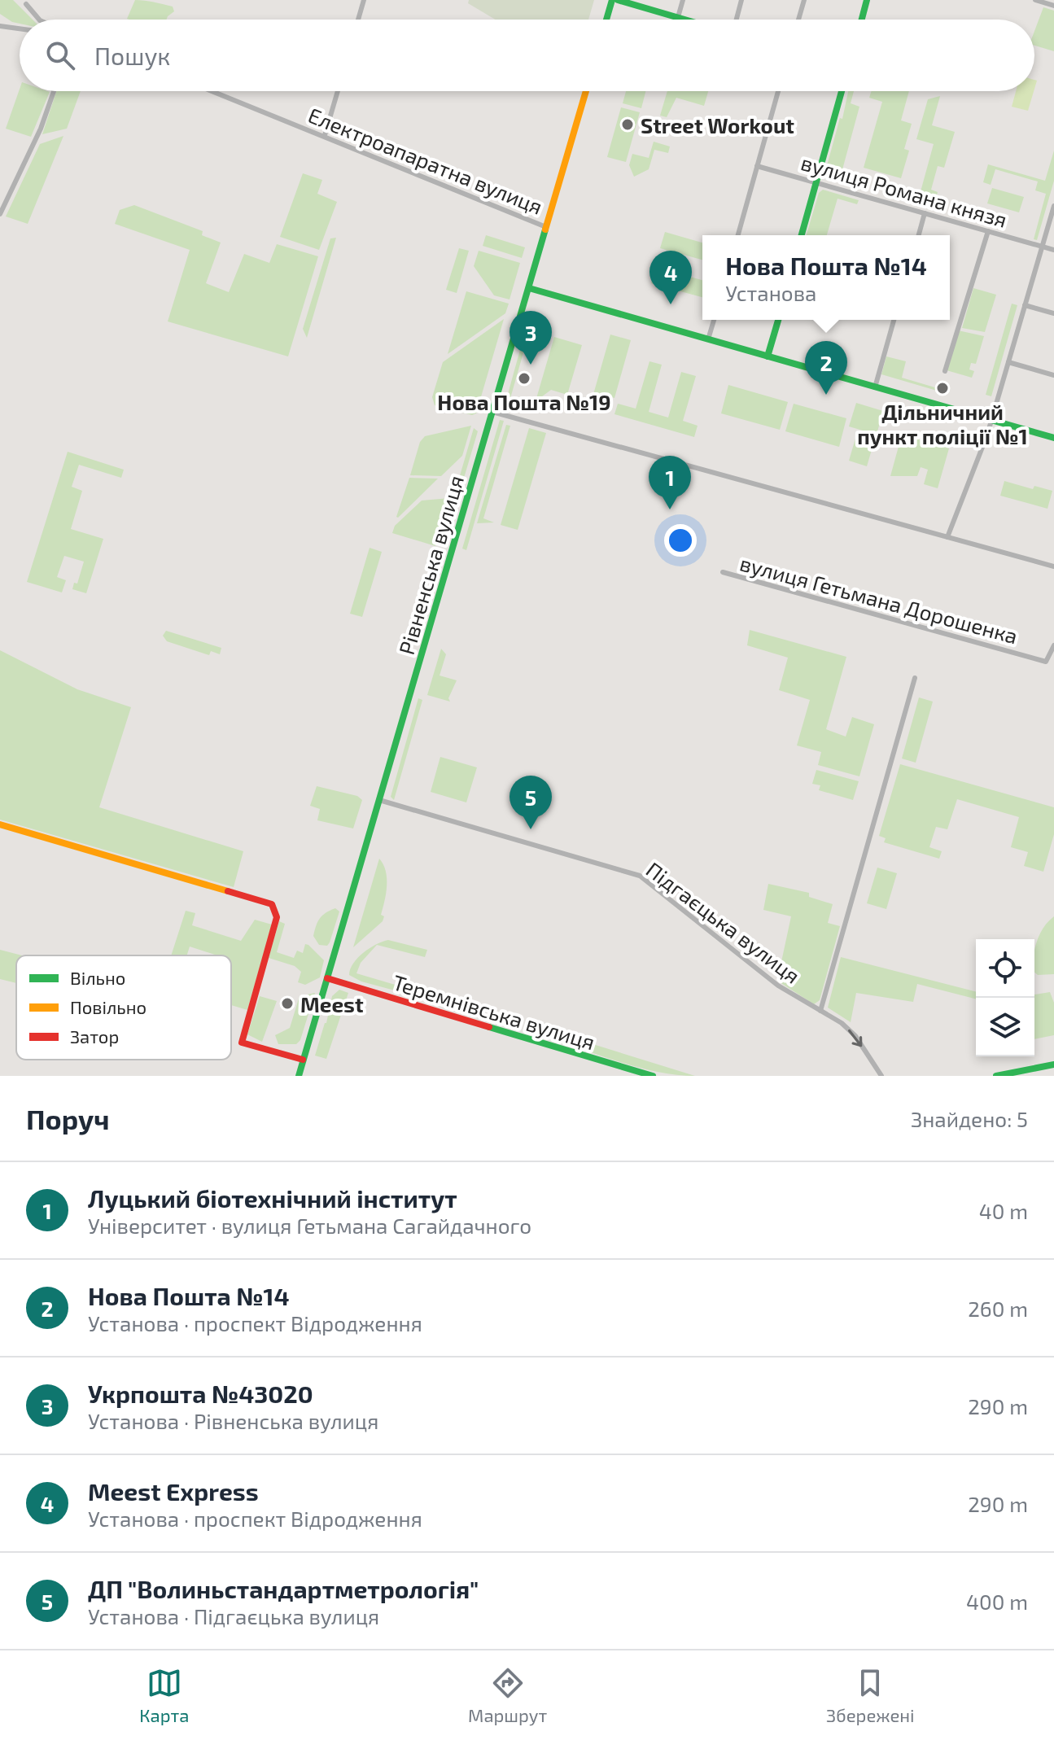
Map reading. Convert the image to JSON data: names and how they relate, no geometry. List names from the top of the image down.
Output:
{
  "streets": {
    "main road": ["Рівненська вулиця", "Теремнівська вулиця"],
    "street": [
      "Електроапаратна вулиця",
      "вулиця Романа князя",
      "вулиця Гетьмана Дорошенка",
      "Підгаєцька вулиця"
    ]
  },
  "crossings": [
    ["Електроапаратна вулиця", "Рівненська вулиця"],
    ["Рівненська вулиця", "Підгаєцька вулиця"],
    ["Рівненська вулиця", "Теремнівська вулиця"]
  ],
  "places": [
    "Street Workout",
    "Нова Пошта №19",
    "Дільничний пункт поліції №1",
    "Meest"
  ],
  "legend": ["Вільно", "Повільно", "Затор"],
  "page": {
    "search": "Пошук",
    "popup": ["Нова Пошта №14", "Установа"],
    "pins": [
      "4",
      "3",
      "2",
      "1",
      "5"
    ],
    "heading": ["Поруч", "Знайдено: 5"],
    "list": [
      {
        "mark": "1",
        "name": "Луцький біотехнічний інститут",
        "note": "Університет · вулиця Гетьмана Сагайдачного",
        "value": "40 m"
      },
      {
        "mark": "2",
        "name": "Нова Пошта №14",
        "note": "Установа · проспект Відродження",
        "value": "260 m"
      },
      {
        "mark": "3",
        "name": "Укрпошта №43020",
        "note": "Установа · Рівненська вулиця",
        "value": "290 m"
      },
      {
        "mark": "4",
        "name": "Meest Express",
        "note": "Установа · проспект Відродження",
        "value": "290 m"
      },
      {
        "mark": "5",
        "name": "ДП \"Волиньстандартметрологія\"",
        "note": "Установа · Підгаєцька вулиця",
        "value": "400 m"
      }
    ],
    "nav": ["Карта", "Маршрут", "Збережені"]
  }
}
